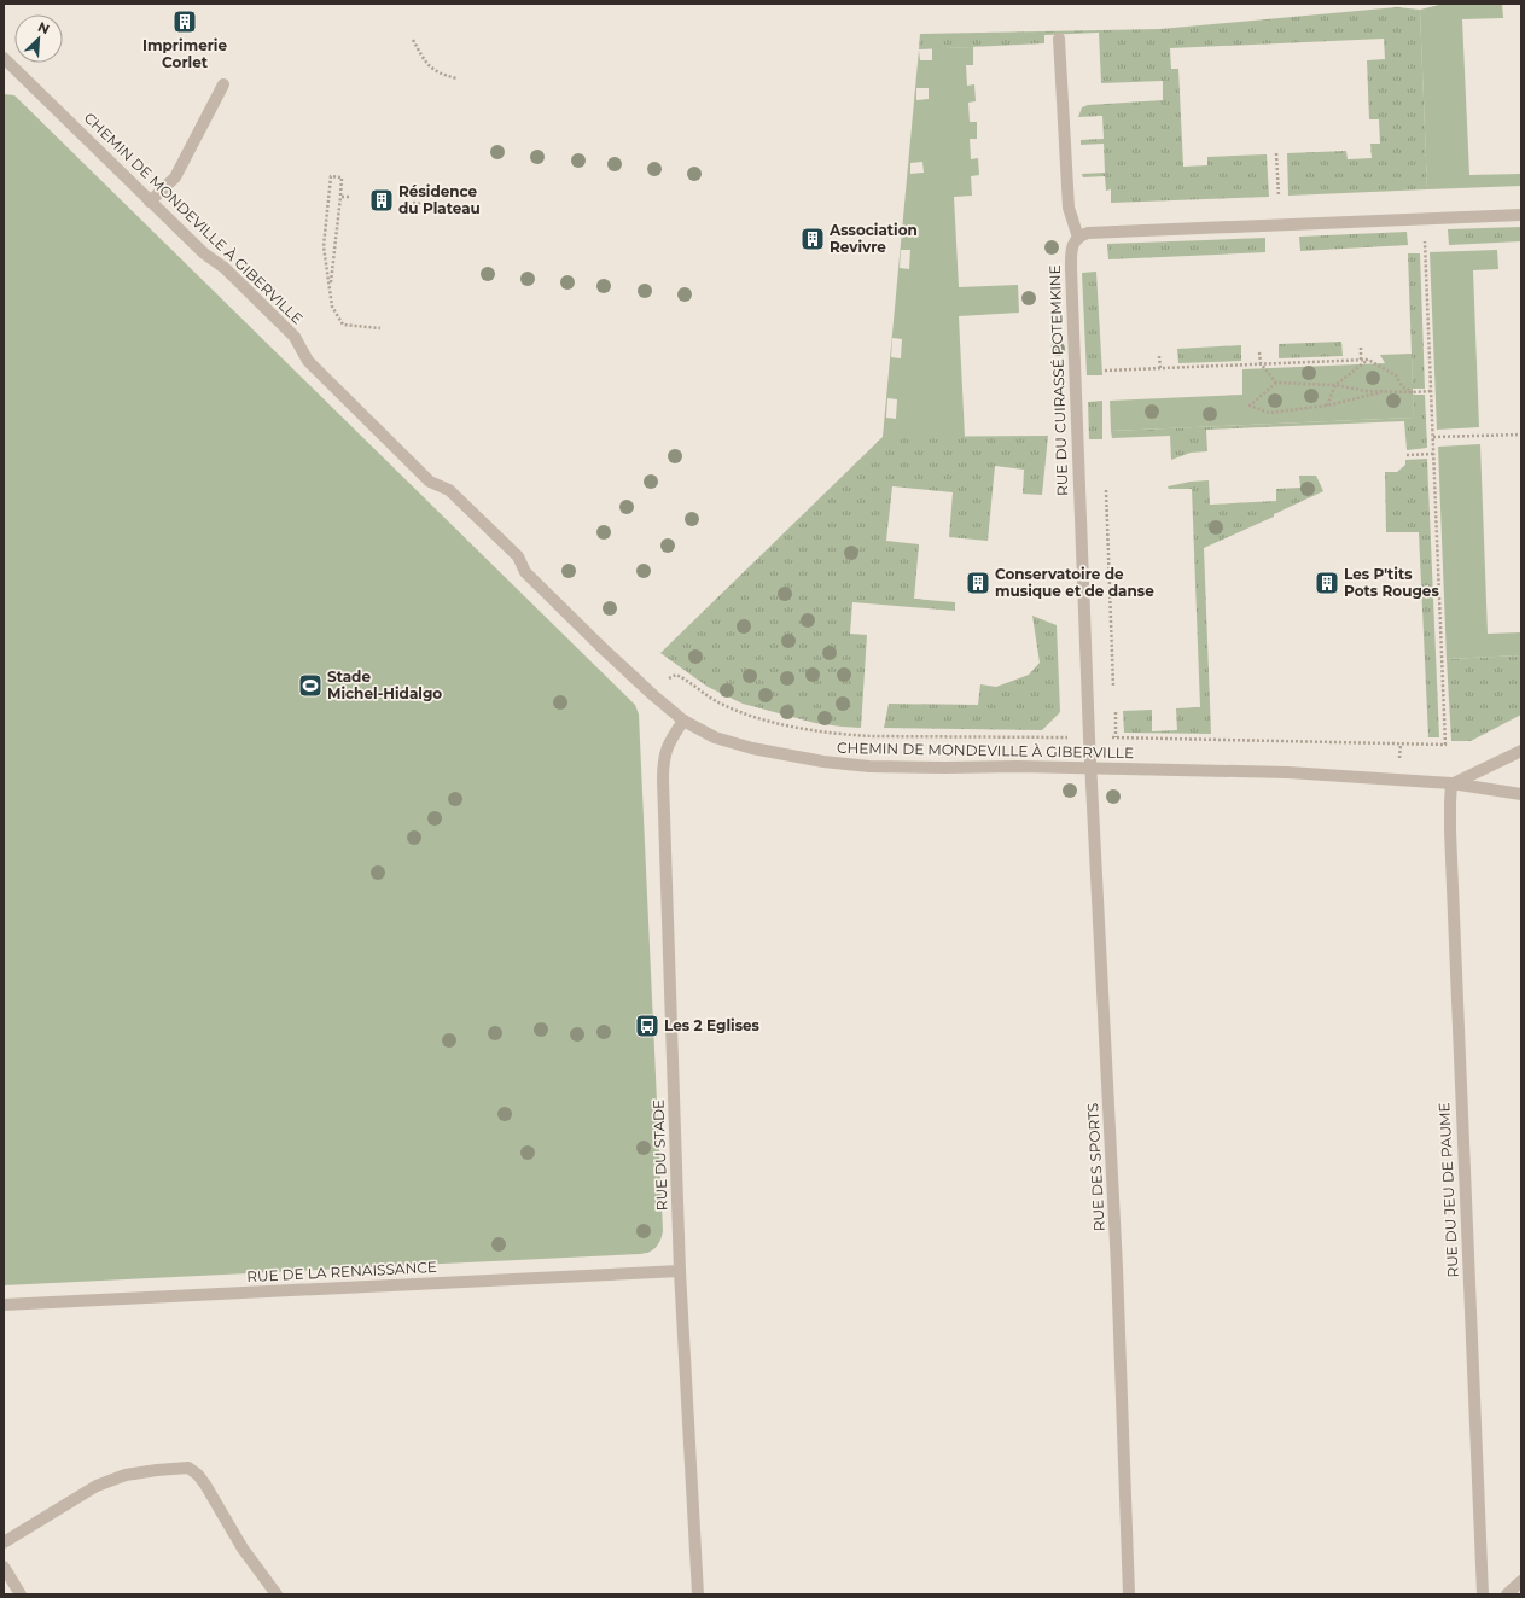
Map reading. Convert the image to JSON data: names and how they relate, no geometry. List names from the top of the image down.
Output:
{
  "streets": {
    "street": [
      "CHEMIN DE MONDEVILLE À GIBERVILLE",
      "RUE DU CUIRASSÉ POTEMKINE",
      "RUE DU STADE",
      "RUE DES SPORTS",
      "RUE DU JEU DE PAUME",
      "RUE DE LA RENAISSANCE"
    ]
  },
  "crossings": [
    ["CHEMIN DE MONDEVILLE À GIBERVILLE", "RUE DU STADE"],
    ["CHEMIN DE MONDEVILLE À GIBERVILLE", "RUE DES SPORTS"],
    ["CHEMIN DE MONDEVILLE À GIBERVILLE", "RUE DU JEU DE PAUME"],
    ["RUE DU CUIRASSÉ POTEMKINE", "RUE DES SPORTS"],
    ["RUE DU STADE", "RUE DE LA RENAISSANCE"]
  ],
  "places": {
    "building": [
      "Imprimerie Corlet",
      "Résidence du Plateau",
      "Association Revivre",
      "Conservatoire de musique et de danse",
      "Les P'tits Pots Rouges"
    ],
    "sports": ["Stade Michel-Hidalgo"],
    "bus stop": ["Les 2 Eglises"]
  },
  "north": "top right"
}
